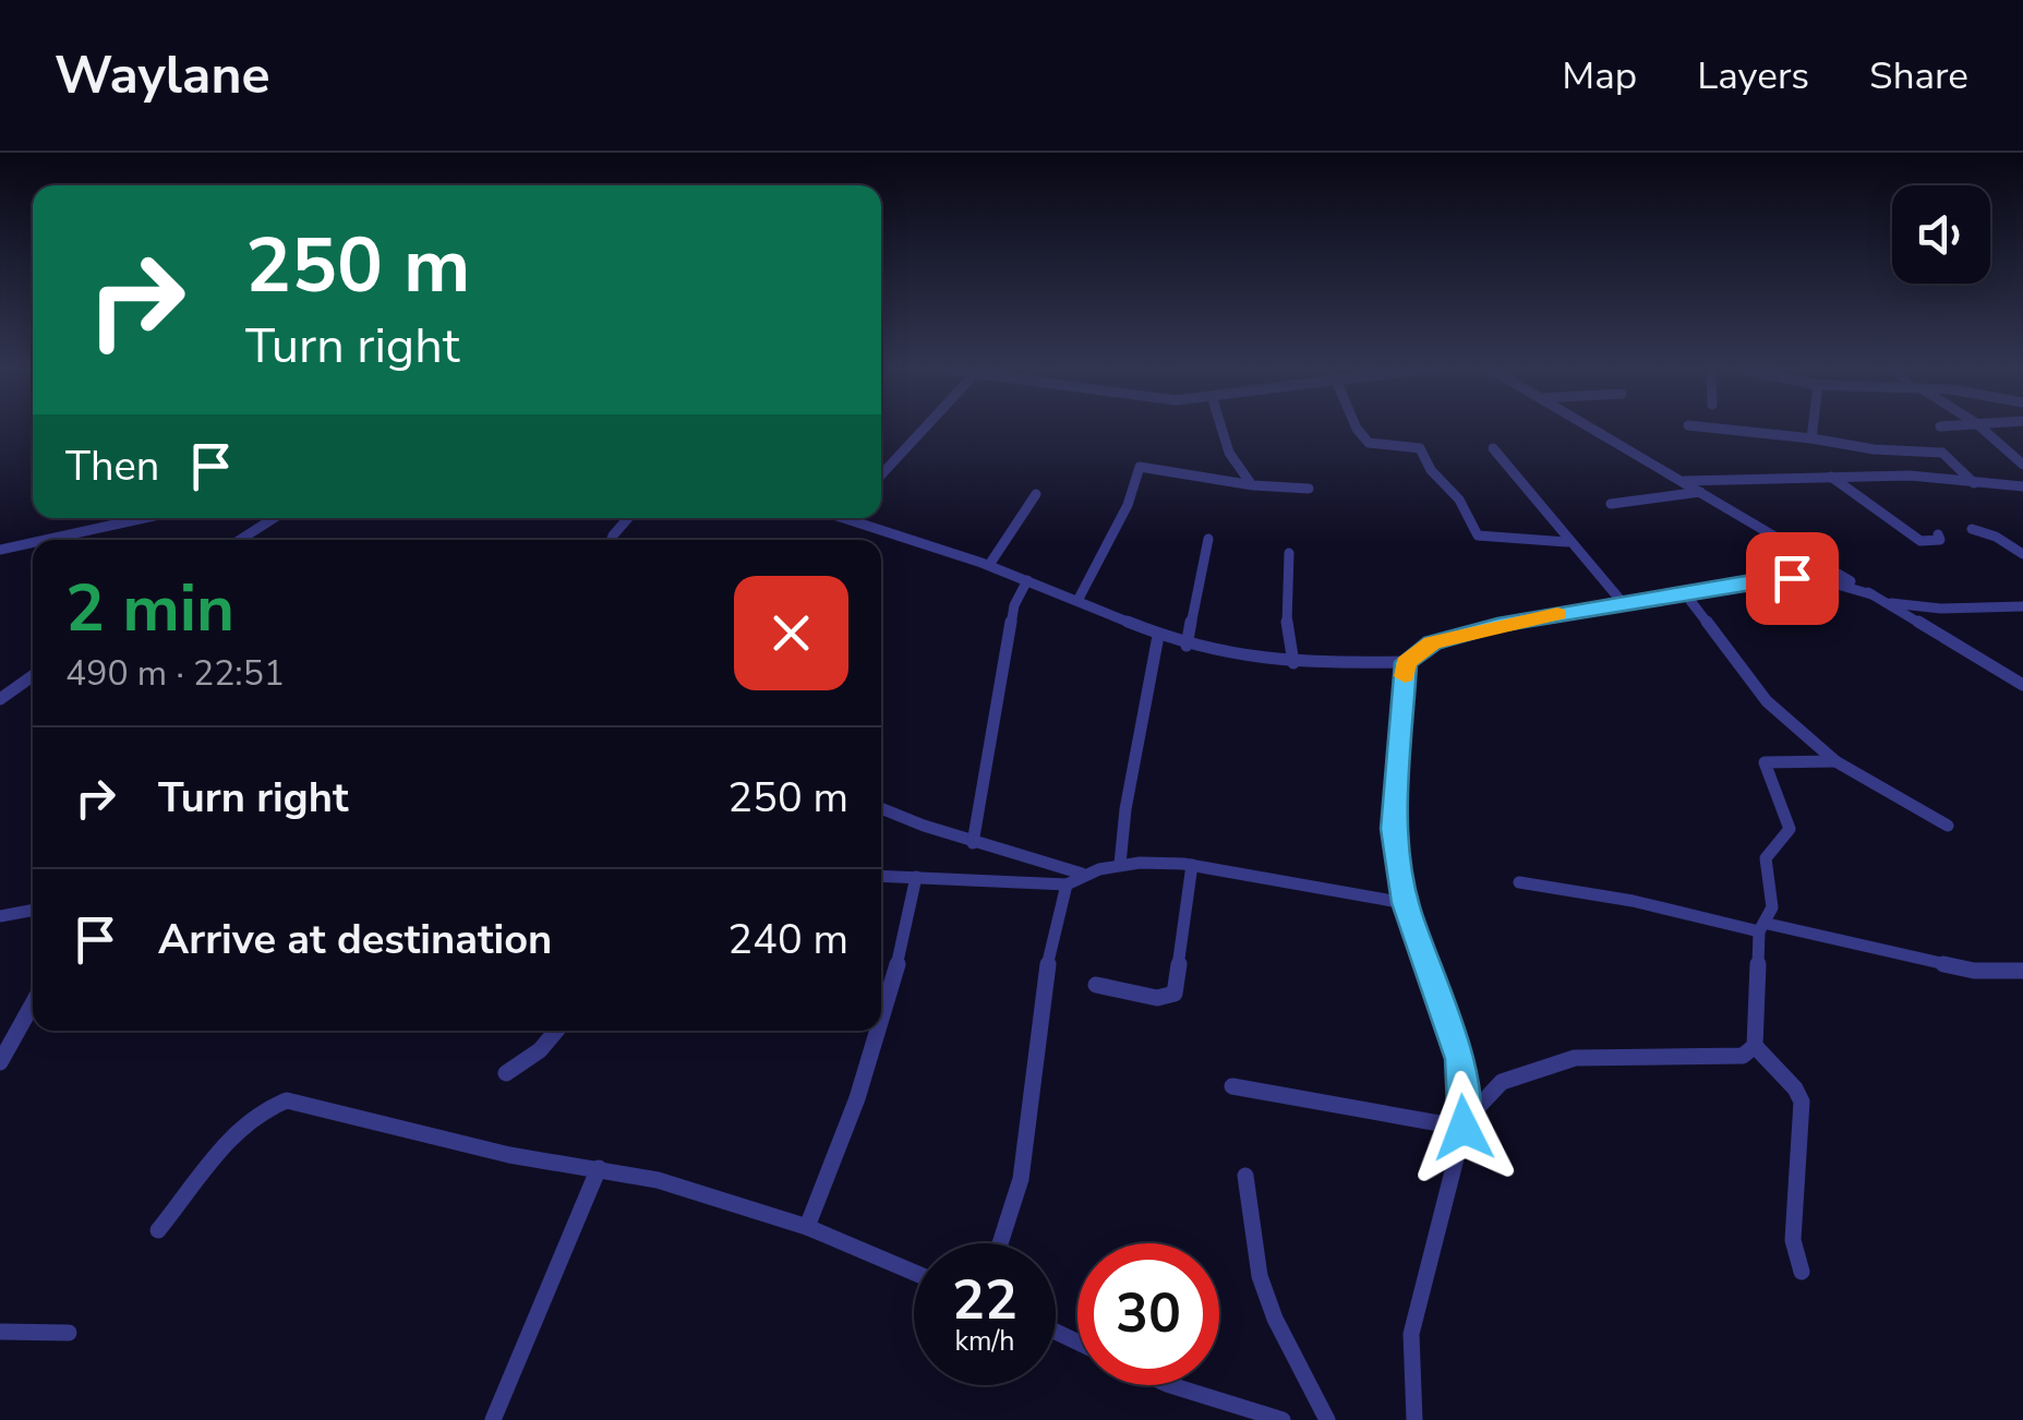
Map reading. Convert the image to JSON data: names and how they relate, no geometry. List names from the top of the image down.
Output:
{
  "page": {
    "header": "Waylane",
    "nav": ["Map", "Layers", "Share"],
    "turn": ["250 m", "Turn right"],
    "then": "Then",
    "heading": ["2 min", "490 m · 22:51"],
    "list": [
      {
        "name": "Turn right",
        "value": "250 m"
      },
      {
        "name": "Arrive at destination",
        "value": "240 m"
      }
    ],
    "speed": "22 km/h",
    "limit": "30"
  }
}
